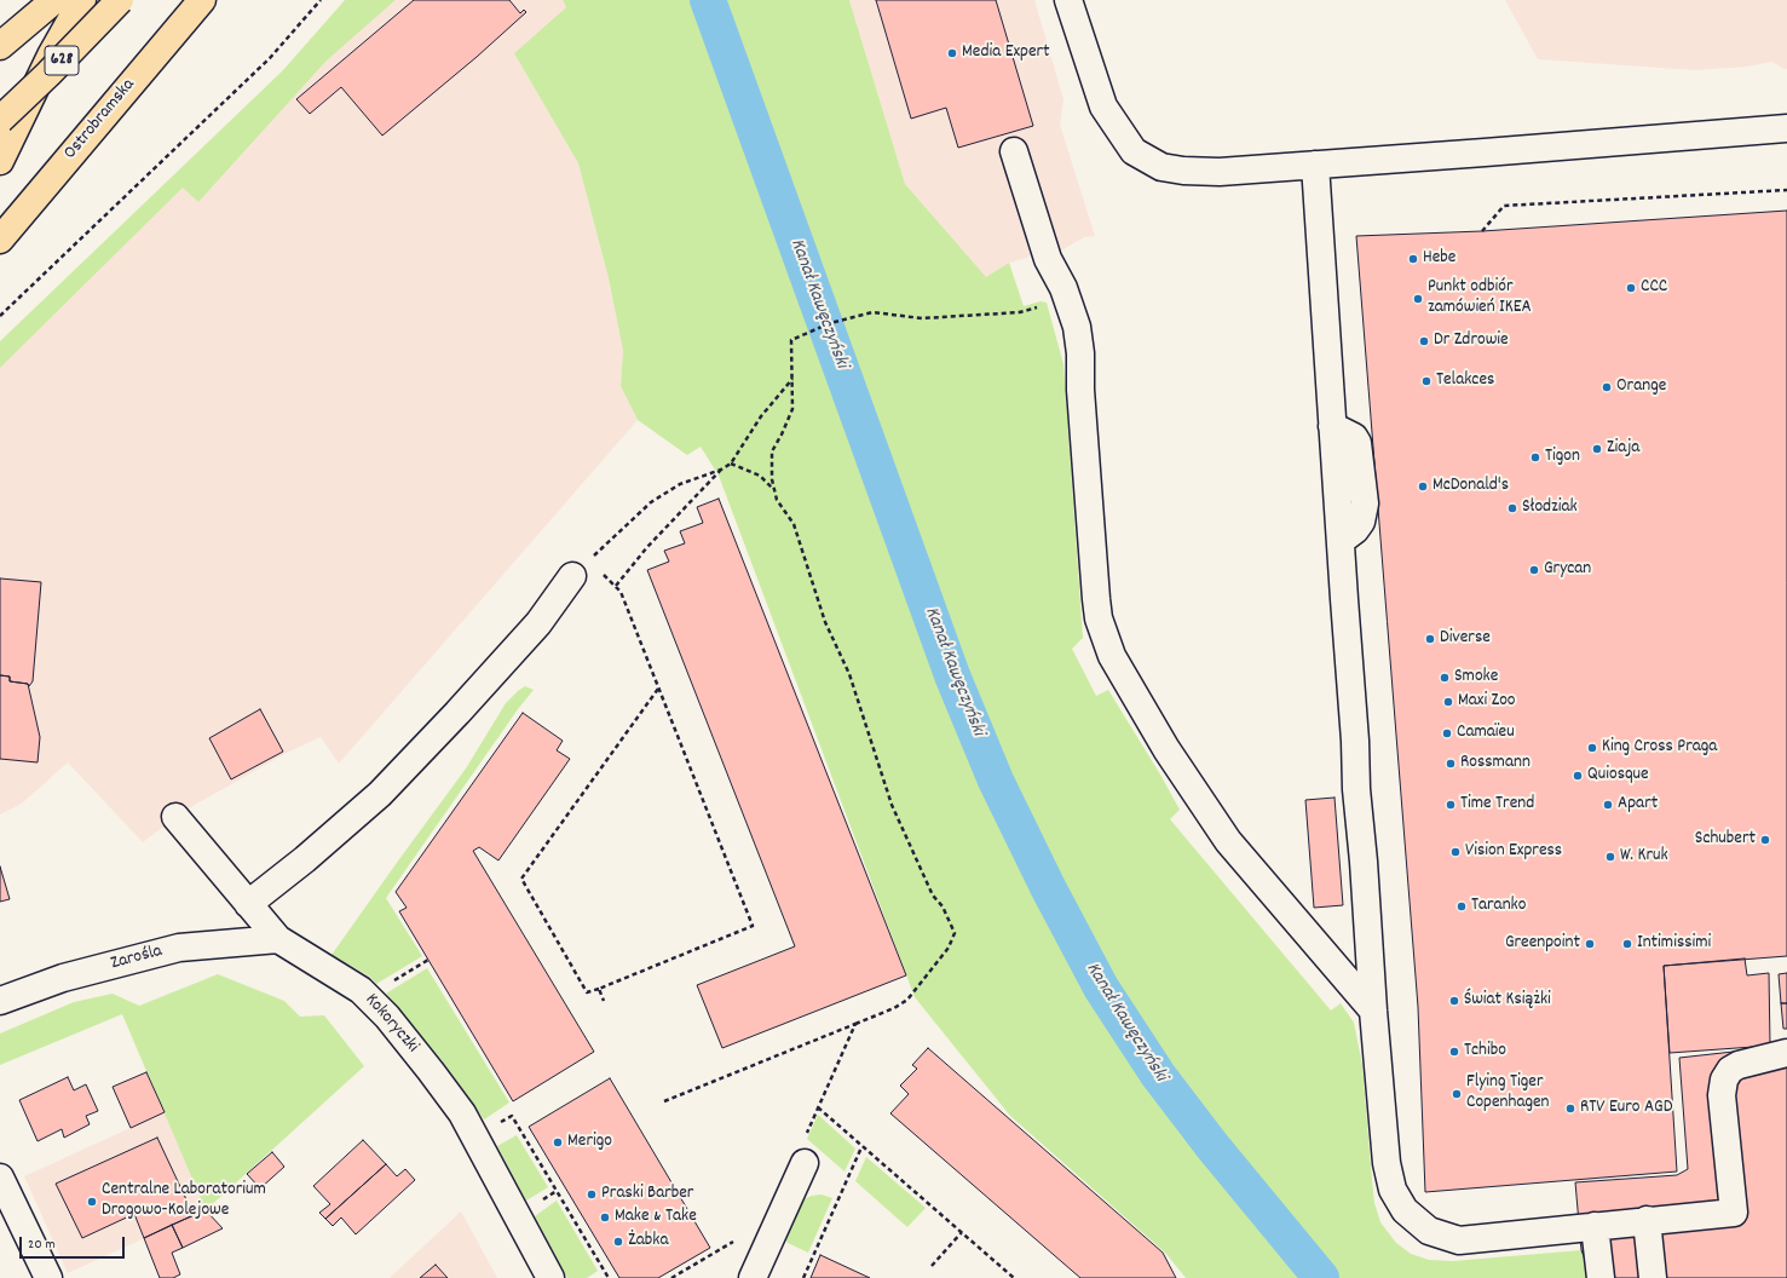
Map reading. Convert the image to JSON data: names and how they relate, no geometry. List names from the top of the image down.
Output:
{
  "streets": {
    "main road": ["628", "Ostrobramska"],
    "street": ["Zarośla", "Kokoryczki"]
  },
  "crossings": [
    ["Zarośla", "Kokoryczki"]
  ],
  "water": ["Kanał Kawęczyński"],
  "places": [
    "Media Expert",
    "Hebe",
    "CCC",
    "Punkt odbiór zamówień IKEA",
    "Dr Zdrowie",
    "Telakces",
    "Orange",
    "Ziaja",
    "Tigon",
    "McDonald's",
    "Słodziak",
    "Grycan",
    "Diverse",
    "Smoke",
    "Maxi Zoo",
    "Camaïeu",
    "King Cross Praga",
    "Rossmann",
    "Quiosque",
    "Time Trend",
    "Apart",
    "Schubert",
    "Vision Express",
    "W. Kruk",
    "Taranko",
    "Greenpoint",
    "Intimissimi",
    "Świat Książki",
    "Tchibo",
    "Flying Tiger Copenhagen",
    "RTV Euro AGD",
    "Merigo",
    "Praski Barber",
    "Centralne Laboratorium Drogowo-Kolejowe",
    "Make & Take",
    "Żabka"
  ],
  "scale_bar": "20 m"
}
